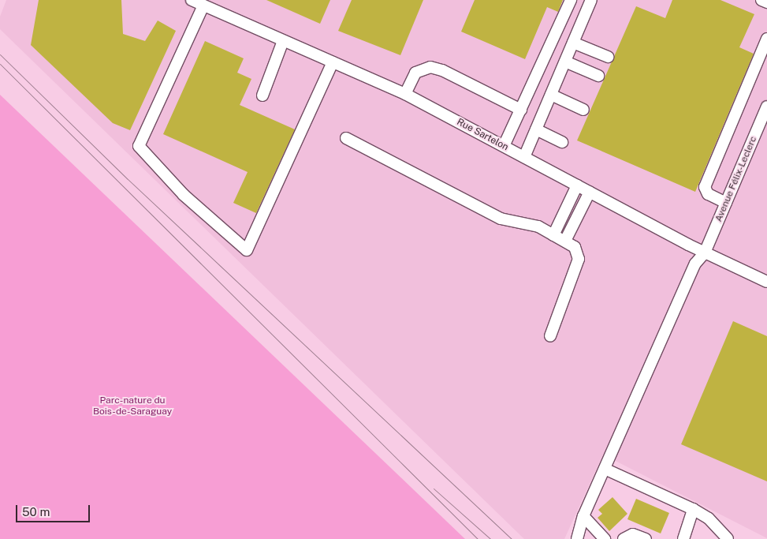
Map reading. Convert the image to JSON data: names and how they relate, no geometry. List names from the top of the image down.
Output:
{
  "streets": {
    "street": ["Rue Sartelon", "Avenue Félix-Leclerc"]
  },
  "crossings": [
    ["Rue Sartelon", "Avenue Félix-Leclerc"]
  ],
  "parks": ["Parc-nature du Bois-de-Saraguay"],
  "scale_bar": "50 m"
}
